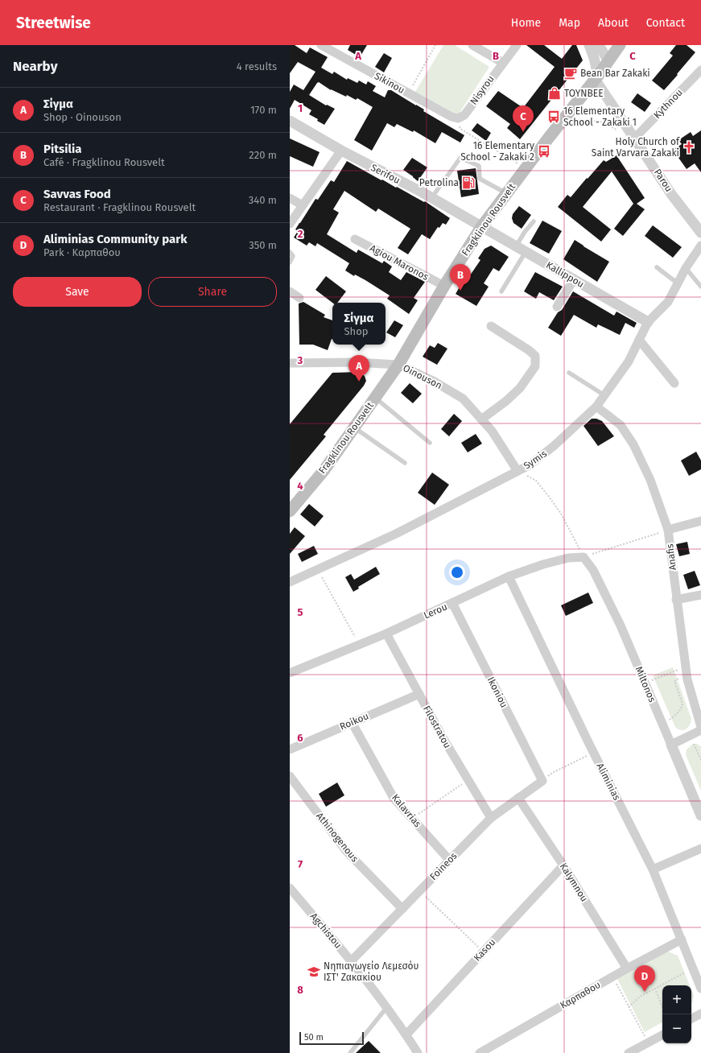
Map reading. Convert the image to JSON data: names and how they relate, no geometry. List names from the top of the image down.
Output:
{
  "streets": {
    "main road": ["Fragklinou Rousvelt"],
    "street": [
      "Sikinou",
      "Nisyrou",
      "Kythnou",
      "Serifou",
      "Parou",
      "Agiou Maronos",
      "Kallippou",
      "Oinouson",
      "Symis",
      "Anafis",
      "Lerou",
      "Miltonos",
      "Ikoniou",
      "Roikou",
      "Filostratou",
      "Aliminias",
      "Kalavrias",
      "Athinogenous",
      "Foineos",
      "Kalymnou",
      "Agchistou",
      "Kasou",
      "Καρπαθου"
    ]
  },
  "crossings": [
    ["Sikinou", "Nisyrou"],
    ["Kythnou", "Parou"],
    ["Serifou", "Fragklinou Rousvelt"],
    ["Serifou", "Kallippou"],
    ["Parou", "Fragklinou Rousvelt"],
    ["Fragklinou Rousvelt", "Agiou Maronos"],
    ["Fragklinou Rousvelt", "Kallippou"],
    ["Fragklinou Rousvelt", "Oinouson"],
    ["Kallippou", "Symis"],
    ["Oinouson", "Symis"],
    ["Symis", "Anafis"],
    ["Lerou", "Miltonos"],
    ["Lerou", "Ikoniou"],
    ["Lerou", "Filostratou"],
    ["Lerou", "Aliminias"],
    ["Ikoniou", "Foineos"],
    ["Roikou", "Filostratou"],
    ["Roikou", "Kalavrias"],
    ["Filostratou", "Foineos"],
    ["Aliminias", "Καρπαθου"],
    ["Kalavrias", "Foineos"],
    ["Athinogenous", "Foineos"],
    ["Foineos", "Kalymnou"],
    ["Foineos", "Agchistou"],
    ["Kalymnou", "Kasou"],
    ["Kalymnou", "Καρπαθου"],
    ["Agchistou", "Kasou"]
  ],
  "places": {
    "cafe": ["Bean Bar Zakaki"],
    "shop": ["TOYNBEE"],
    "bus stop": ["16 Elementary School - Zakaki 1", "16 Elementary School - Zakaki 2"],
    "church": ["Holy Church of Saint Varvara Zakaki"],
    "fuel station": ["Petrolina"],
    "school or university": ["Νηπιαγωγείο Λεμεσόυ ΙΣΤ' Ζακακίου"]
  },
  "scale_bar": "50 m",
  "page": {
    "header": "Streetwise",
    "nav": [
      "Home",
      "Map",
      "About",
      "Contact"
    ],
    "heading": ["Nearby", "4 results"],
    "list": [
      {
        "mark": "A",
        "name": "Σίγμα",
        "note": "Shop · Oinouson",
        "value": "170 m"
      },
      {
        "mark": "B",
        "name": "Pitsilia",
        "note": "Café · Fragklinou Rousvelt",
        "value": "220 m"
      },
      {
        "mark": "C",
        "name": "Savvas Food",
        "note": "Restaurant · Fragklinou Rousvelt",
        "value": "340 m"
      },
      {
        "mark": "D",
        "name": "Aliminias Community park",
        "note": "Park · Καρπαθου",
        "value": "350 m"
      }
    ],
    "pins": [
      "C",
      "B",
      "A",
      "D"
    ],
    "buttons": ["Save", "Share"],
    "popup": ["Σίγμα", "Shop"],
    "map_buttons": ["+", "−"],
    "scale": "50 m"
  },
  "grid": {
    "columns": ["A", "B", "C"],
    "rows": [
      "1",
      "2",
      "3",
      "4",
      "5",
      "6",
      "7",
      "8"
    ]
  }
}
